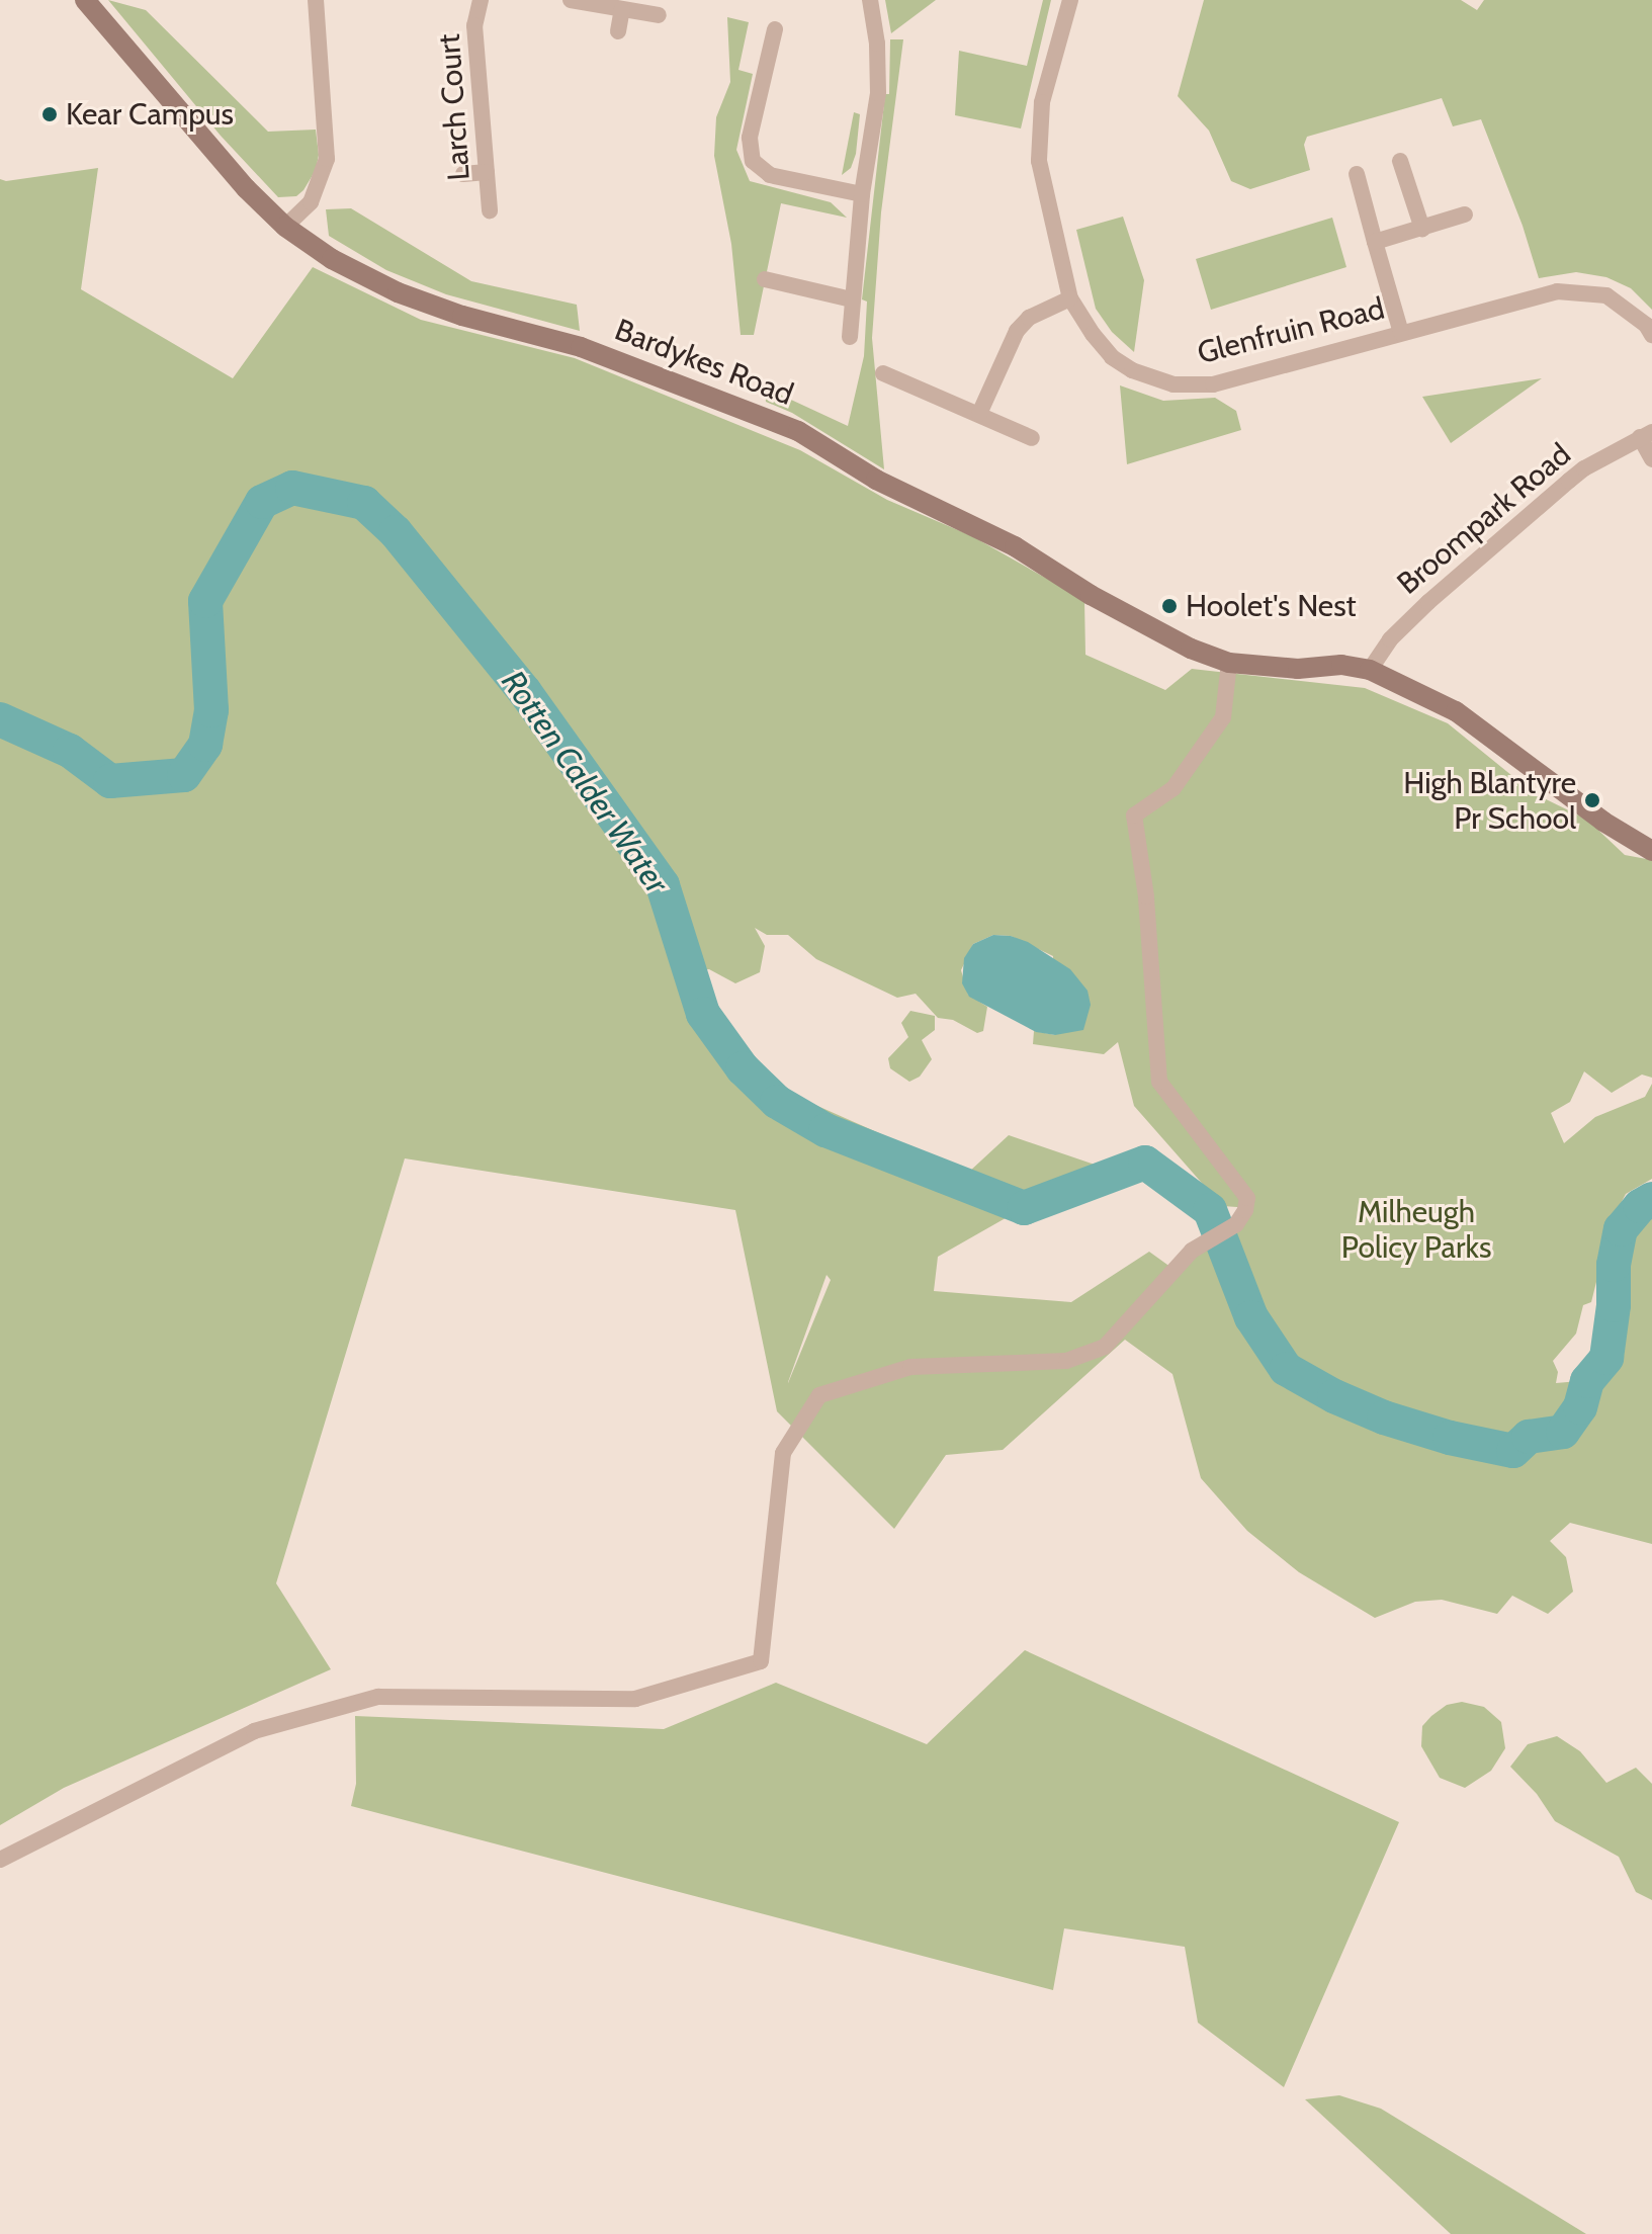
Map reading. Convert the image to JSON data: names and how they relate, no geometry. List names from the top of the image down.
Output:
{
  "streets": {
    "main road": ["Bardykes Road"],
    "street": ["Larch Court", "Glenfruin Road", "Broompark Road"]
  },
  "crossings": [
    ["Bardykes Road", "Broompark Road"]
  ],
  "water": ["Rotten Calder Water"],
  "parks": ["Milheugh Policy Parks"],
  "places": ["Kear Campus", "Hoolet's Nest", "High Blantyre Pr School"]
}
